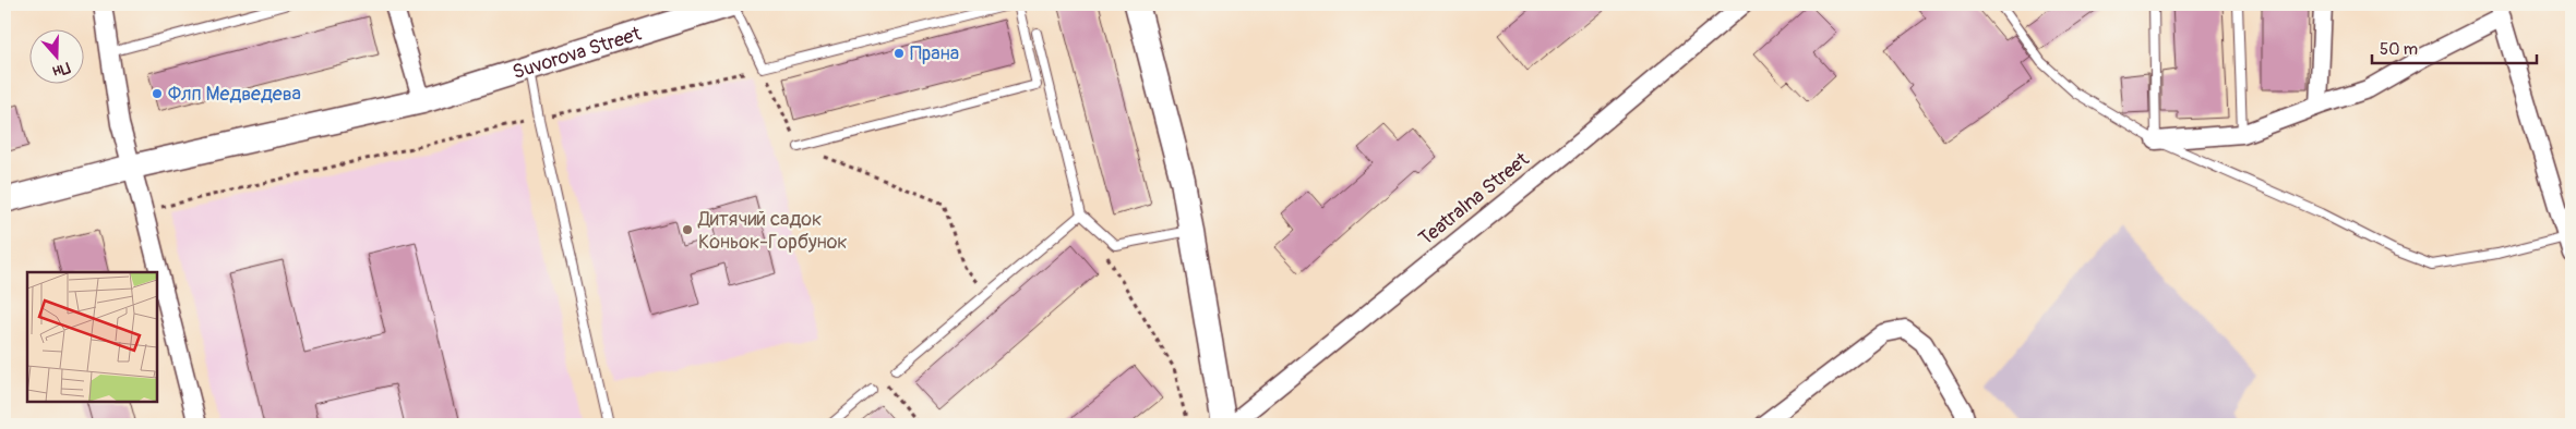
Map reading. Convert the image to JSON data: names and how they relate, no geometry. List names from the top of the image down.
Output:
{
  "streets": {
    "street": ["Suvorova Street", "Teatralna Street"]
  },
  "places": ["Прана", "Флп Медведева", "Дитячий садок Коньок-Горбунок"],
  "scale_bar": "50 m",
  "north": "bottom"
}
